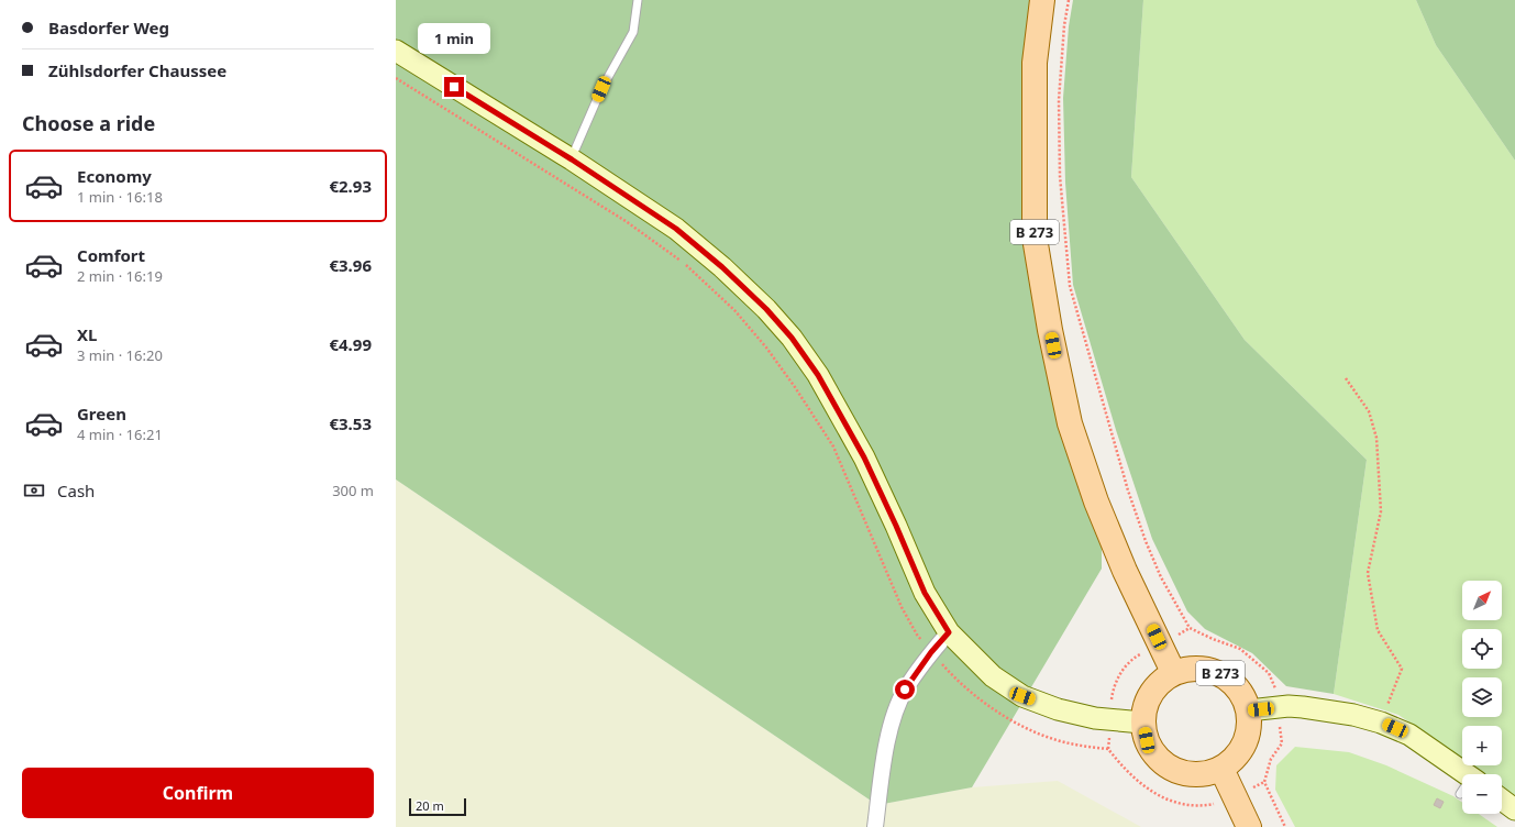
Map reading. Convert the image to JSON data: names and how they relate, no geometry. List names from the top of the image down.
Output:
{
  "streets": {
    "main road": ["B 273"]
  },
  "scale_bar": "20 m",
  "north": "top right",
  "page": {
    "banner": ["Basdorfer Weg", "Zühlsdorfer Chaussee"],
    "bubble": "1 min",
    "heading": "Choose a ride",
    "list": [
      {
        "name": "Economy",
        "note": "1 min · 16:18",
        "value": "€2.93"
      },
      {
        "name": "Comfort",
        "note": "2 min · 16:19",
        "value": "€3.96"
      },
      {
        "name": "XL",
        "note": "3 min · 16:20",
        "value": "€4.99"
      },
      {
        "name": "Green",
        "note": "4 min · 16:21",
        "value": "€3.53"
      }
    ],
    "pay": ["Cash", "300 m"],
    "map_buttons": ["+", "−"],
    "buttons": "Confirm",
    "scale": "20 m"
  }
}
